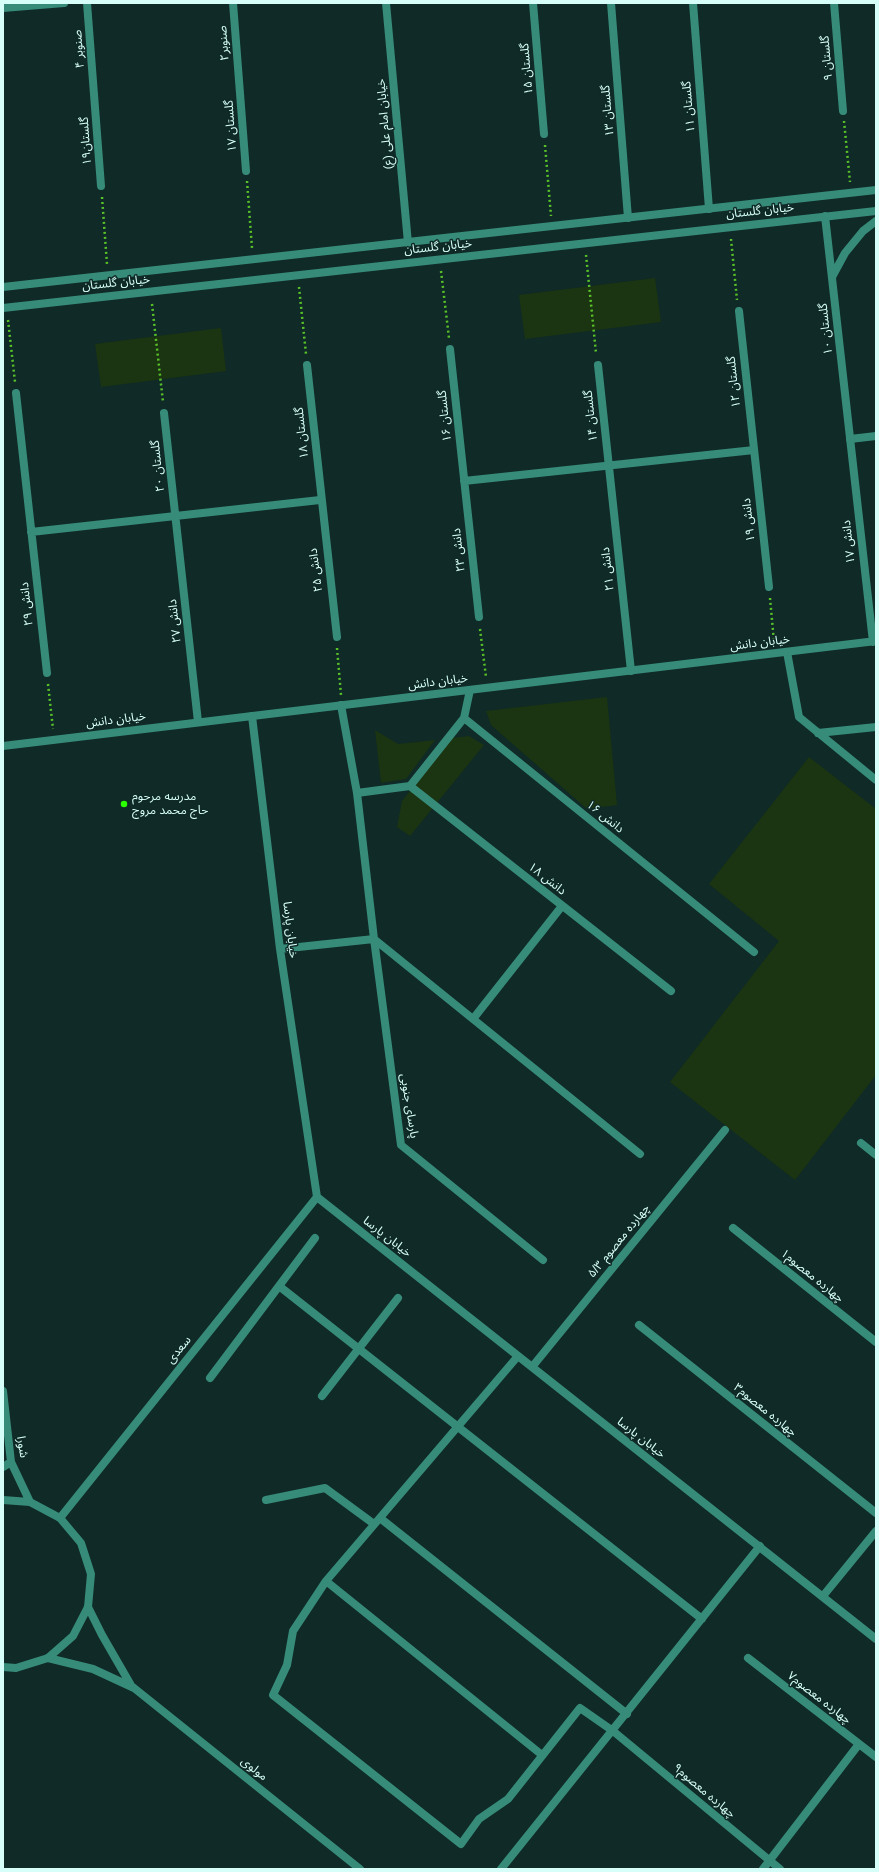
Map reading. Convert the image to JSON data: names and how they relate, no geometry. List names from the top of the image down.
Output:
{
  "streets": {
    "street": [
      "صنوبر۲",
      "صنوبر ۴",
      "گلستان ۹",
      "گلستان ۱۵",
      "گلستان ۱۱",
      "گلستان ۱۳",
      "خیابان امام علی (ع)",
      "گلستان ۱۷",
      "گلستان۱۹",
      "خیابان گلستان",
      "گلستان ۱۰",
      "گلستان ۱۲",
      "گلستان ۱۶",
      "گلستان ۱۴",
      "گلستان ۱۸",
      "گلستان ۲۰",
      "دانش ۱۹",
      "دانش ۱۷",
      "دانش ۲۳",
      "دانش ۲۱",
      "دانش ۲۵",
      "دانش ۲۹",
      "دانش ۲۷",
      "خیابان دانش",
      "دانش ۱۶",
      "دانش ۱۸",
      "خیابان پارسا",
      "پارسای جنوبی",
      "چهارده معصوم ۵/۳",
      "چهارده معصوم۱",
      "سعدی",
      "چهارده معصوم۳",
      "شورا",
      "چهارده معصوم۷",
      "مولوی",
      "چهارده معصوم۹"
    ]
  },
  "crossings": [
    ["صنوبر۲", "گلستان ۱۷"],
    ["صنوبر ۴", "گلستان۱۹"],
    ["گلستان ۱۱", "خیابان گلستان"],
    ["گلستان ۱۳", "خیابان گلستان"],
    ["خیابان امام علی (ع)", "خیابان گلستان"],
    ["خیابان گلستان", "گلستان ۱۰"],
    ["گلستان ۱۰", "دانش ۱۷"],
    ["گلستان ۱۲", "دانش ۱۹"],
    ["گلستان ۱۶", "دانش ۲۳"],
    ["گلستان ۱۴", "دانش ۲۱"],
    ["گلستان ۱۸", "دانش ۲۵"],
    ["گلستان ۲۰", "دانش ۲۷"],
    ["دانش ۱۷", "خیابان دانش"],
    ["دانش ۲۱", "خیابان دانش"],
    ["دانش ۲۷", "خیابان دانش"],
    ["خیابان دانش", "خیابان پارسا"],
    ["خیابان دانش", "پارسای جنوبی"],
    ["خیابان پارسا", "چهارده معصوم ۵/۳"],
    ["خیابان پارسا", "سعدی"]
  ],
  "places": ["مدرسه مرحوم حاج محمد مروج"]
}
